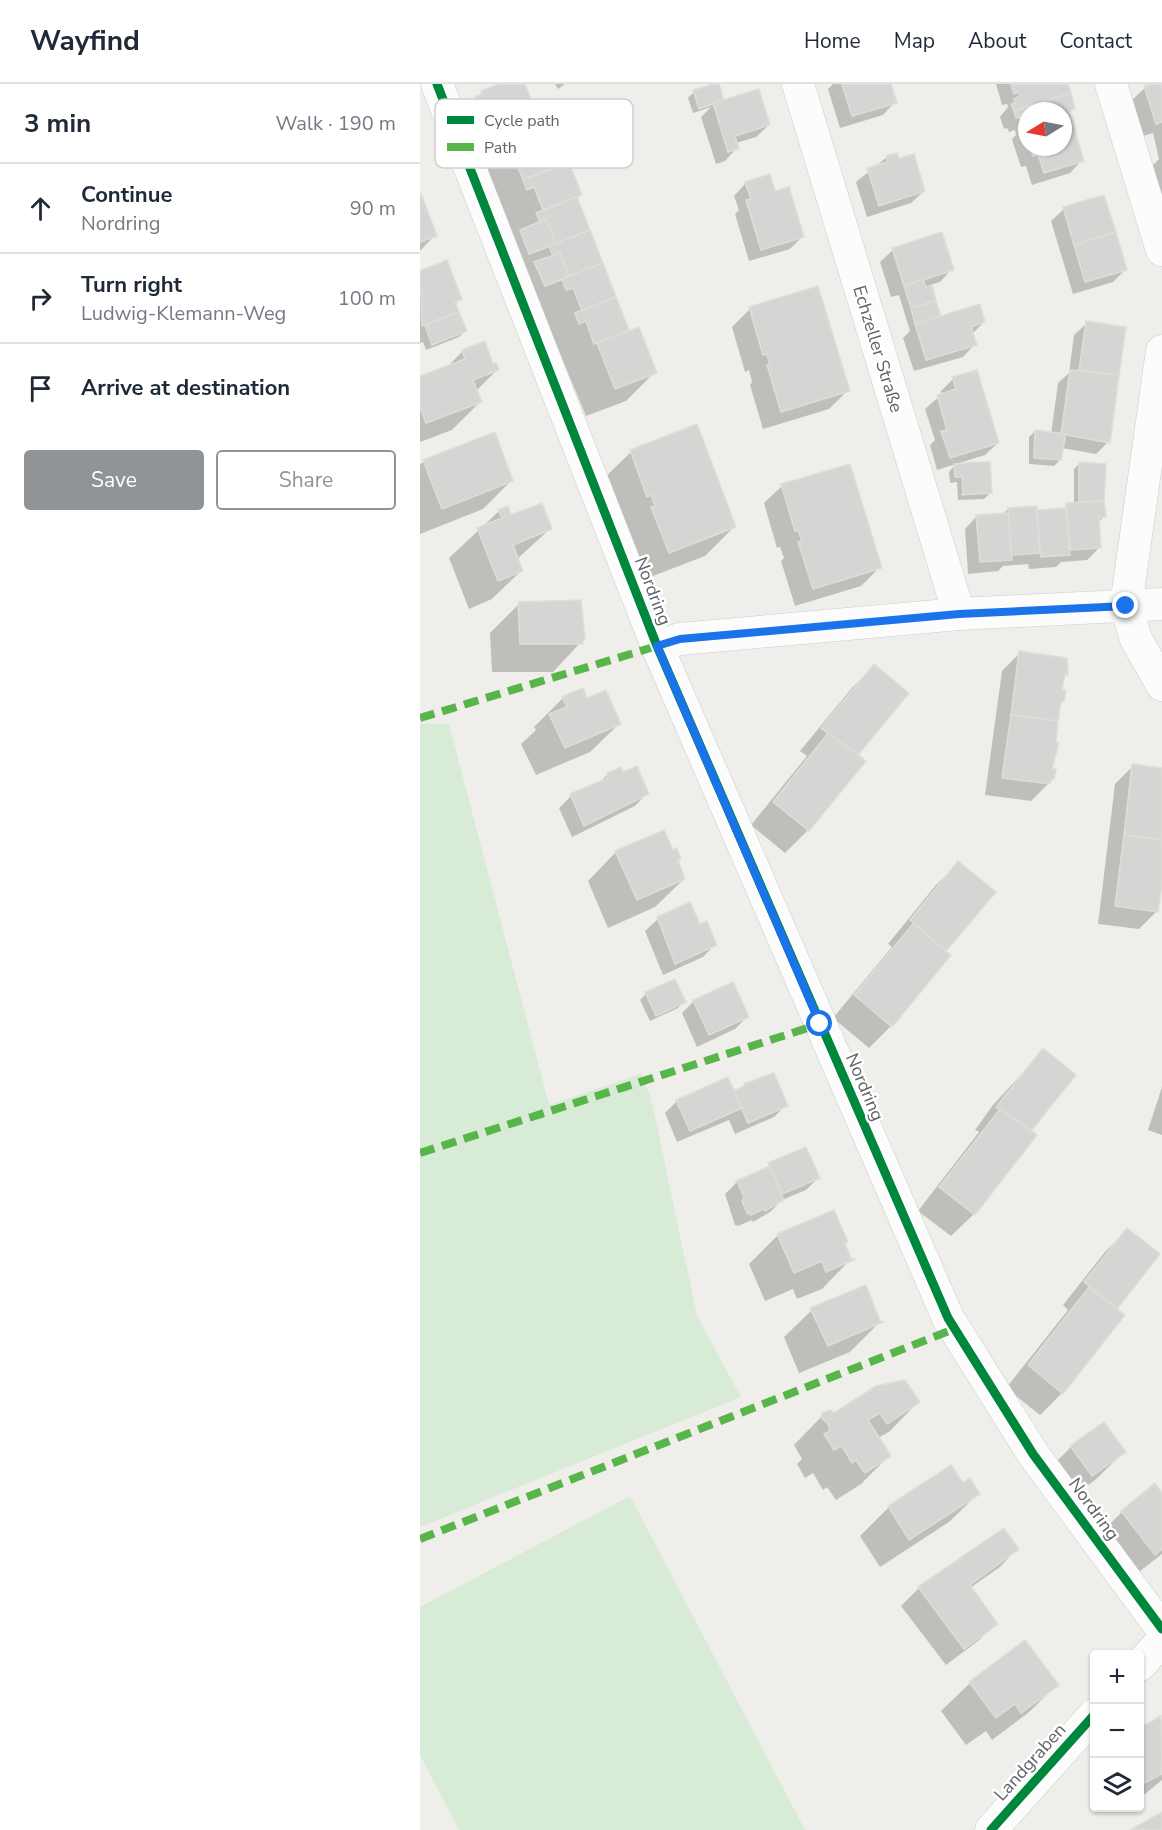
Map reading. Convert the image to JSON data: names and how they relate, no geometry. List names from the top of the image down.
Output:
{
  "streets": {
    "street": ["Echzeller Straße", "Nordring", "Landgraben"]
  },
  "legend": ["Cycle path", "Path"],
  "north": "left",
  "page": {
    "header": "Wayfind",
    "nav": [
      "Home",
      "Map",
      "About",
      "Contact"
    ],
    "heading": ["3 min", "Walk · 190 m"],
    "list": [
      ["Continue", "Nordring", "90 m"],
      ["Turn right", "Ludwig-Klemann-Weg", "100 m"],
      "Arrive at destination"
    ],
    "buttons": ["Save", "Share"],
    "map_buttons": ["+", "−"]
  }
}
